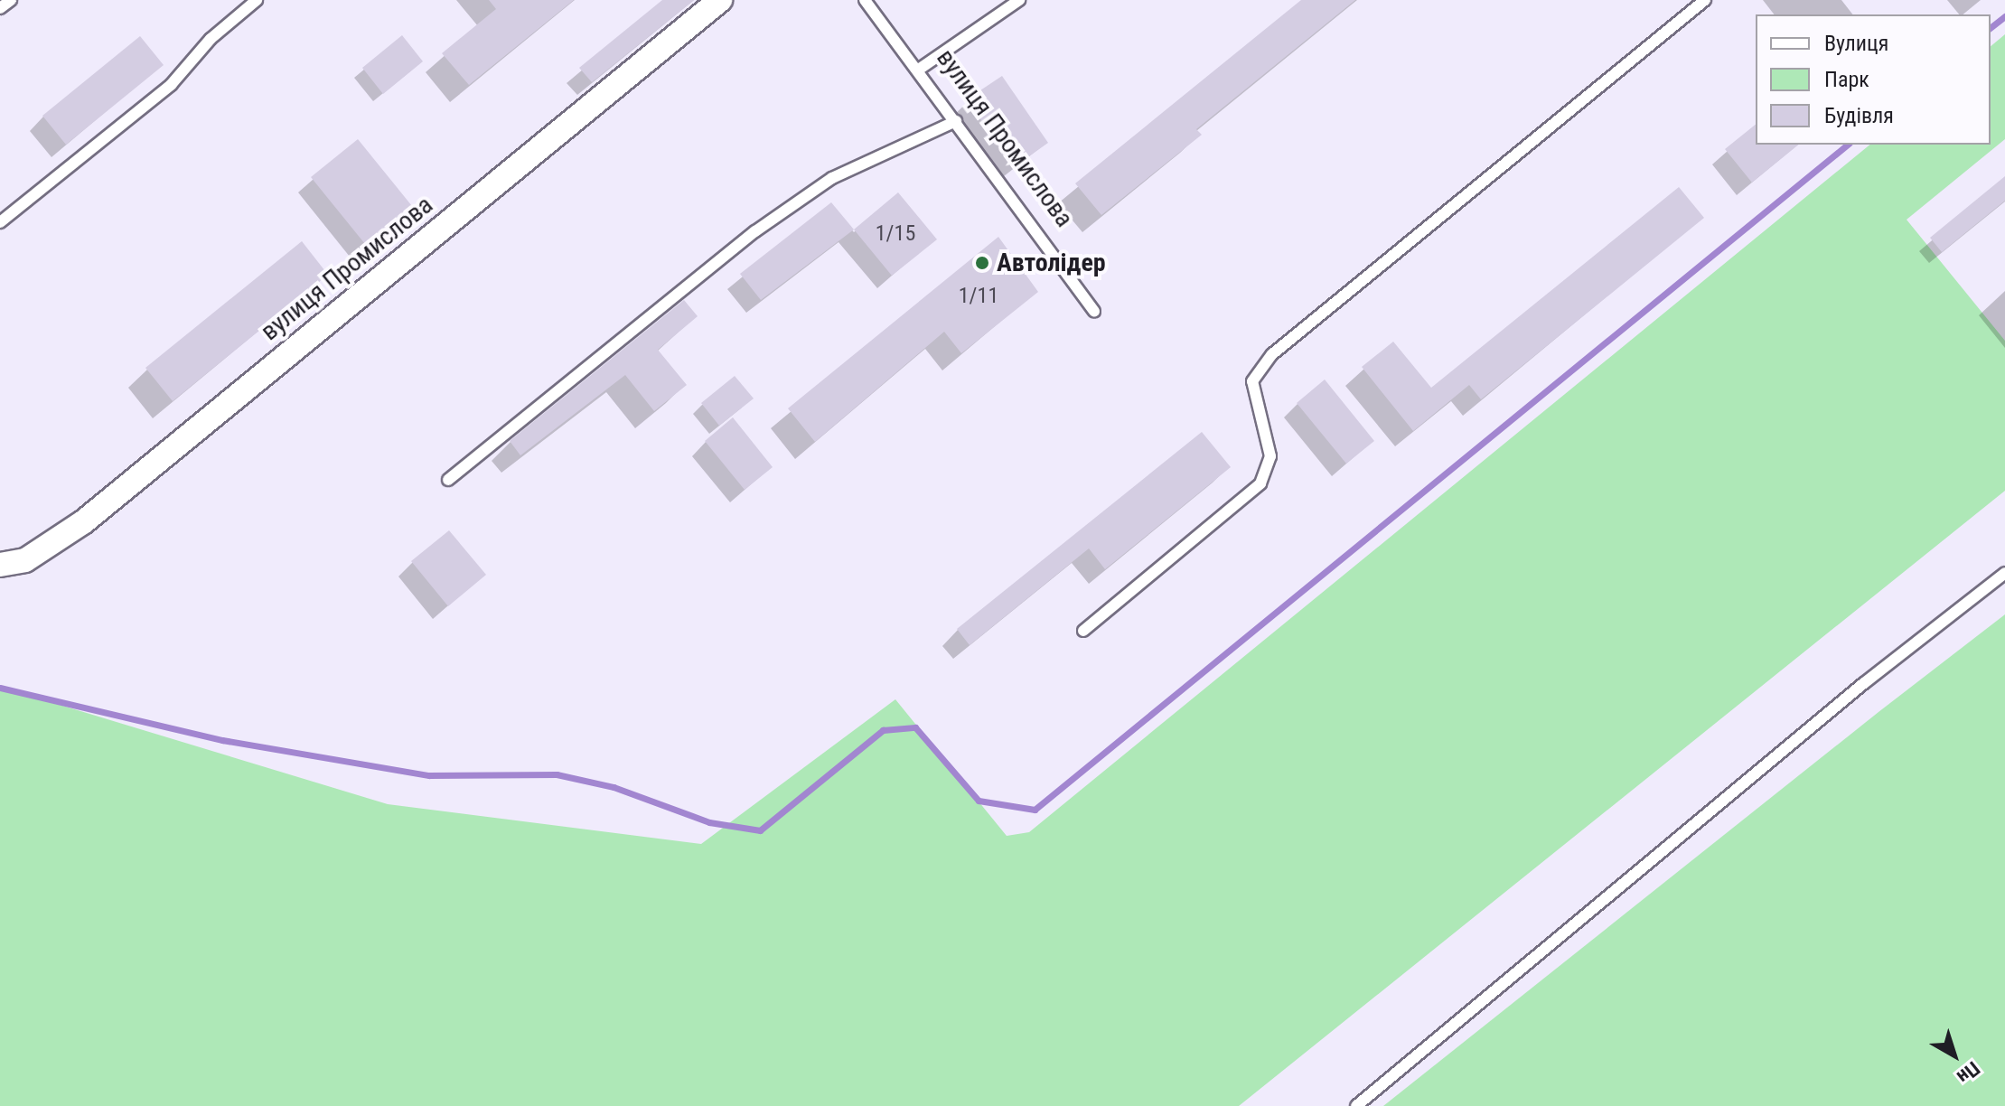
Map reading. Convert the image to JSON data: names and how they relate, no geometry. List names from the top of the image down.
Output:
{
  "streets": {
    "street": ["вулиця Промислова"]
  },
  "places": ["Автолідер"],
  "house_numbers": ["1/15", "1/11"],
  "legend": ["Вулиця", "Парк", "Будівля"],
  "north": "bottom right"
}
